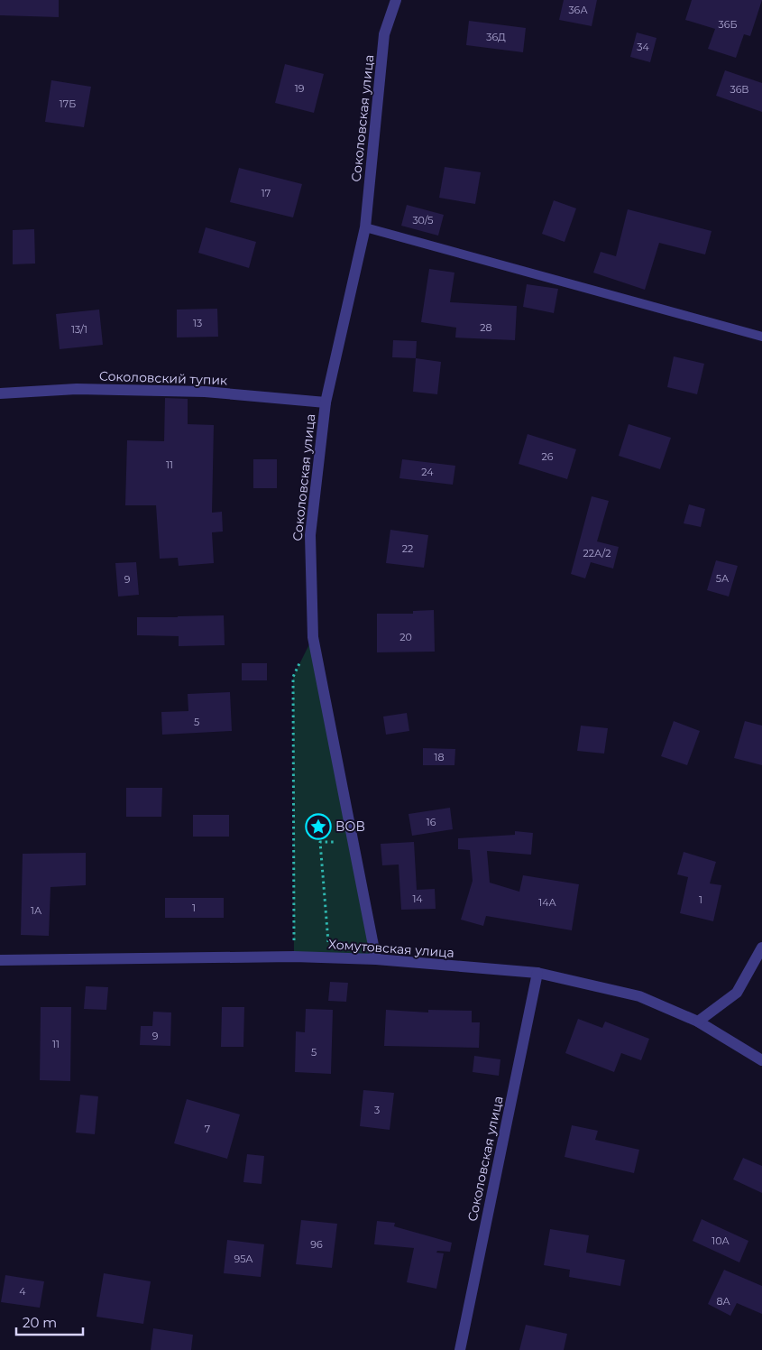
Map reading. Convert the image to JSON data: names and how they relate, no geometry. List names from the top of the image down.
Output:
{
  "streets": {
    "street": ["Соколовская улица", "Соколовский тупик", "Хомутовская улица"]
  },
  "crossings": [
    ["Соколовская улица", "Соколовский тупик"],
    ["Соколовская улица", "Хомутовская улица"]
  ],
  "places": {
    "place": ["ВОВ"]
  },
  "house_numbers": [
    "36А",
    "36Б",
    "36Д",
    "34",
    "19",
    "36В",
    "17Б",
    "17",
    "30/5",
    "13",
    "28",
    "13/1",
    "26",
    "11",
    "24",
    "22",
    "22А/2",
    "5А",
    "9",
    "20",
    "5",
    "18",
    "16",
    "14",
    "1",
    "14А",
    "1",
    "1А",
    "9",
    "11",
    "5",
    "3",
    "7",
    "10А",
    "96",
    "95А",
    "4",
    "8А"
  ],
  "scale_bar": "20 m"
}
